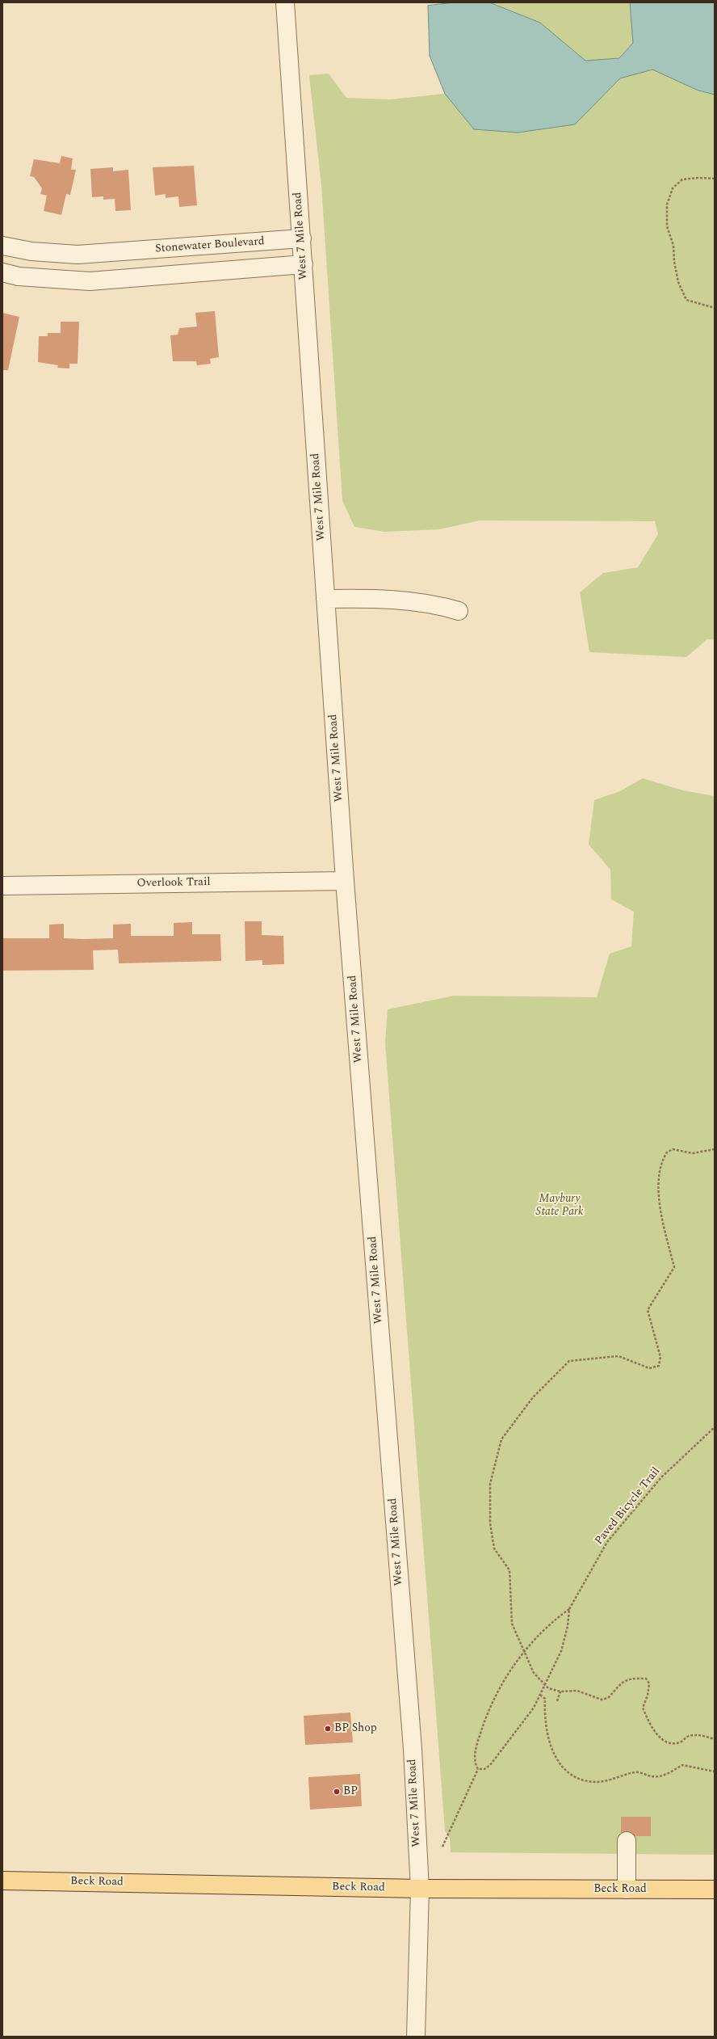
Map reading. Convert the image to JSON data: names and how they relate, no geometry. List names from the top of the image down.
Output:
{
  "streets": {
    "main road": ["Beck Road"],
    "street": ["West 7 Mile Road", "Stonewater Boulevard", "Overlook Trail"],
    "path": ["Paved Bicycle Trail"]
  },
  "crossings": [
    ["West 7 Mile Road", "Stonewater Boulevard"],
    ["West 7 Mile Road", "Overlook Trail"],
    ["West 7 Mile Road", "Beck Road"]
  ],
  "parks": ["Maybury State Park"],
  "places": ["BP Shop", "BP"]
}
